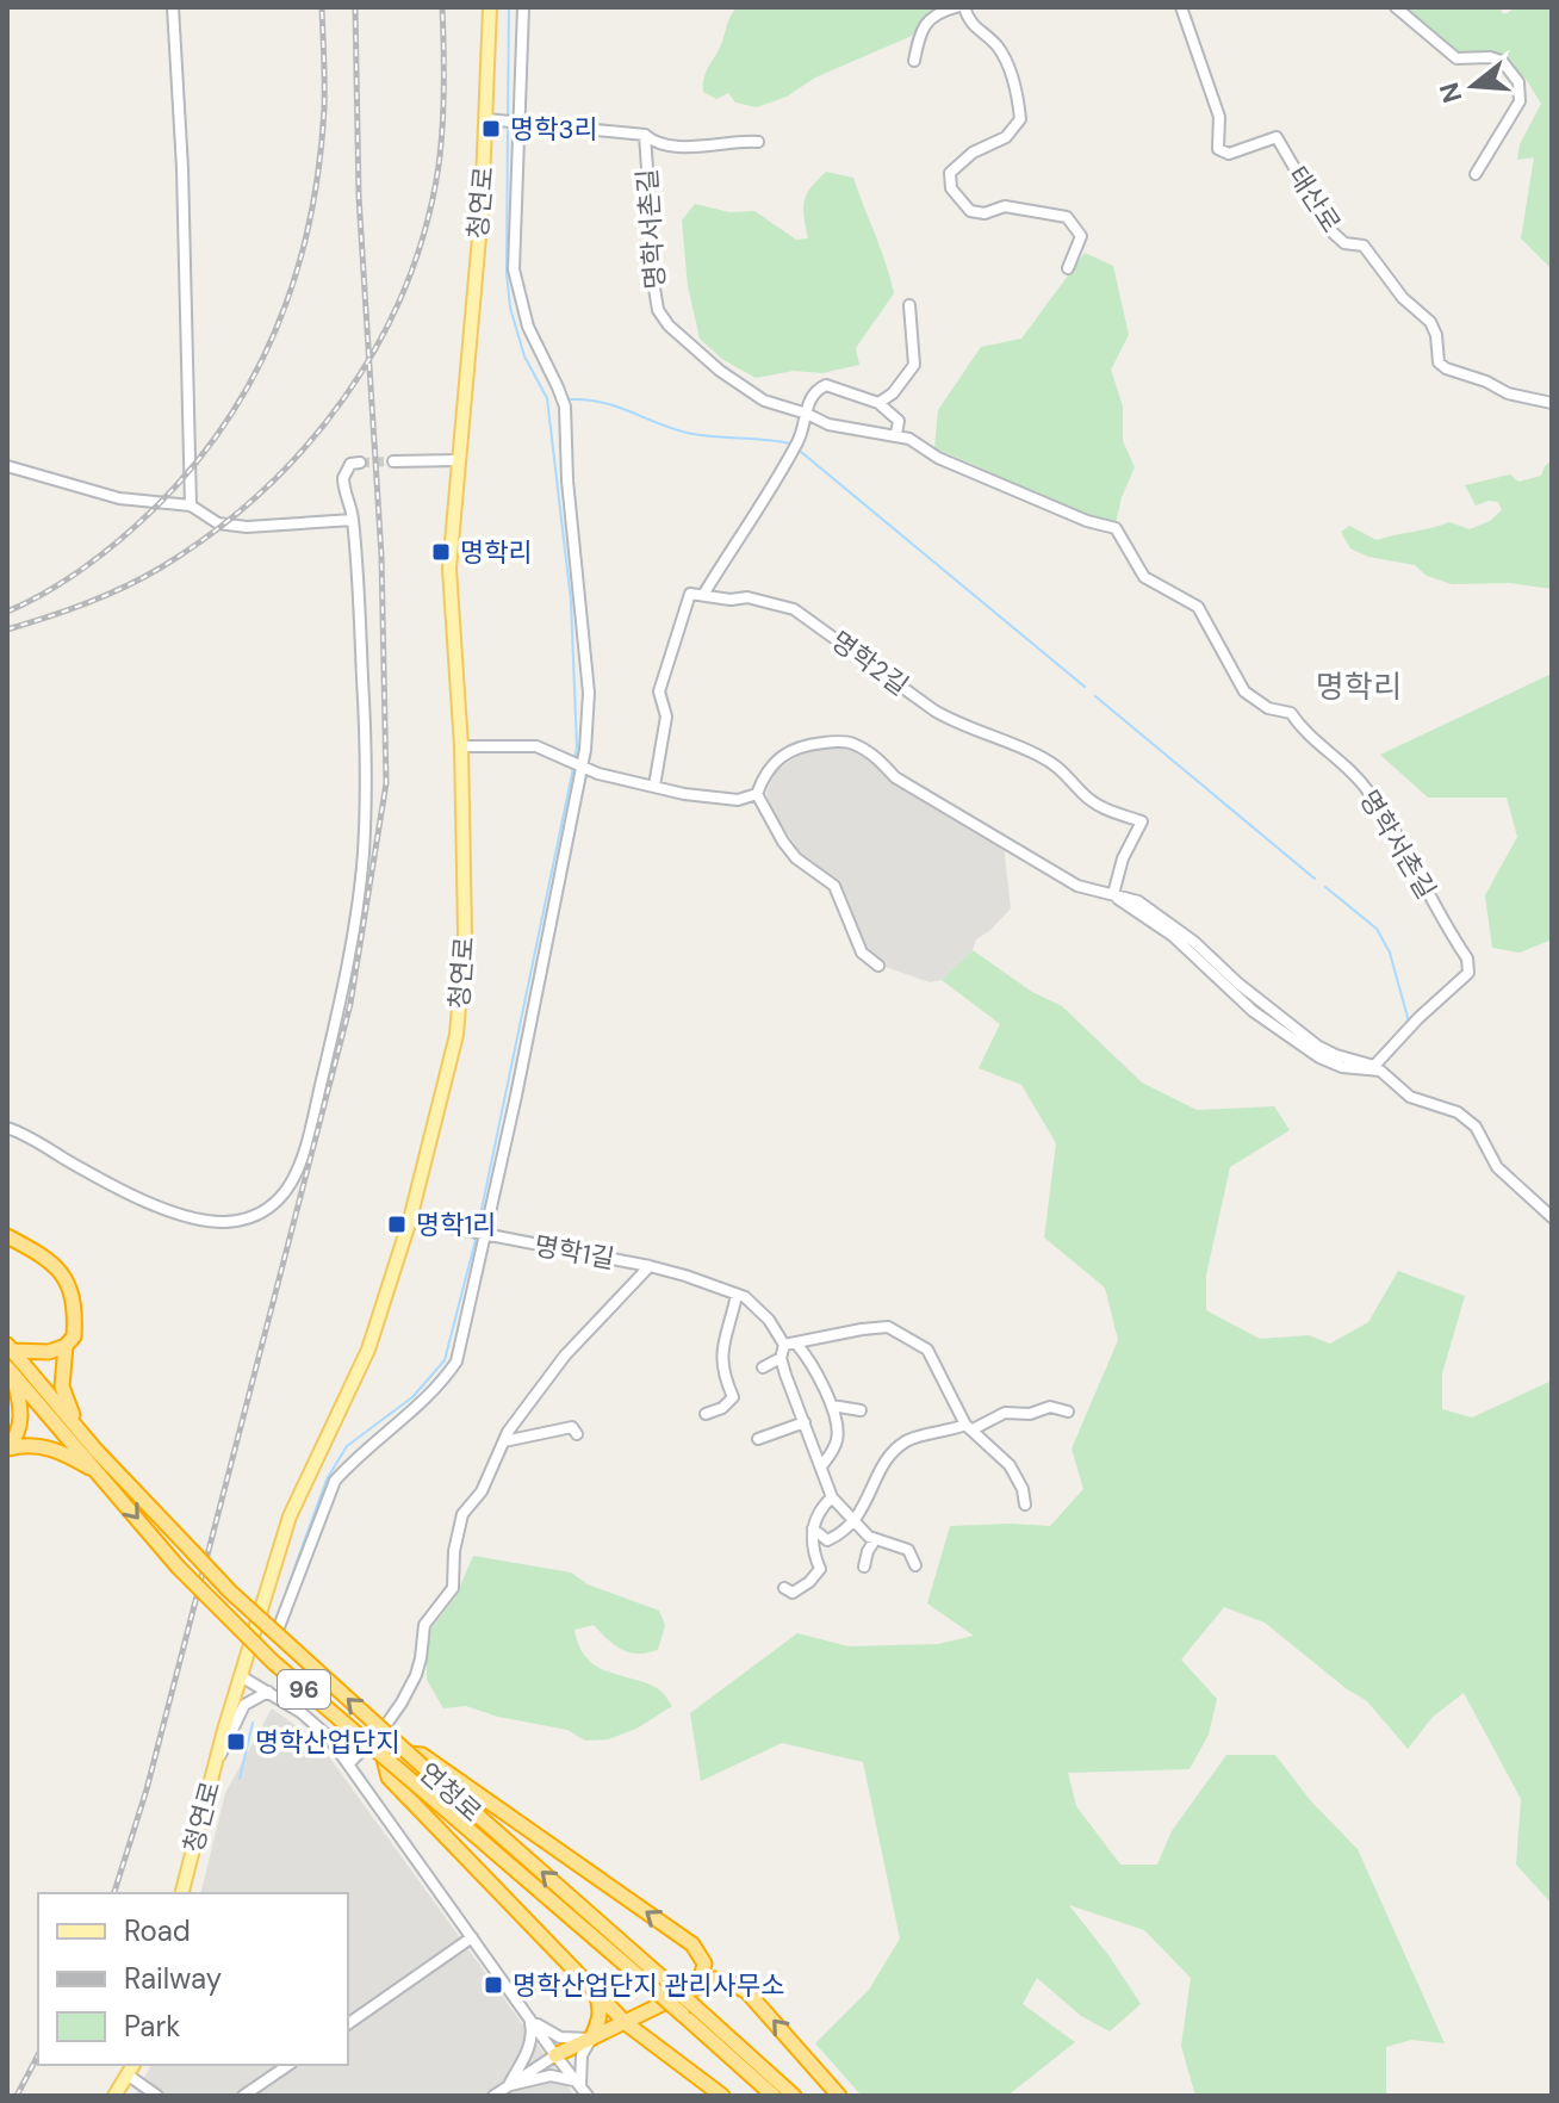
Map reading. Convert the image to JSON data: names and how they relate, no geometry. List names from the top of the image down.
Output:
{
  "streets": {
    "highway": ["96", "연청로"],
    "main road": ["청연로"],
    "street": [
      "태산로",
      "명학서촌길",
      "명학2길",
      "명학1길"
    ]
  },
  "crossings": [
    ["청연로", "명학서촌길"],
    ["청연로", "명학1길"]
  ],
  "districts": ["명학리"],
  "places": {
    "transit": [
      "명학3리",
      "명학리",
      "명학1리",
      "명학산업단지",
      "명학산업단지 관리사무소"
    ]
  },
  "legend": ["Road", "Railway", "Park"],
  "north": "left"
}
